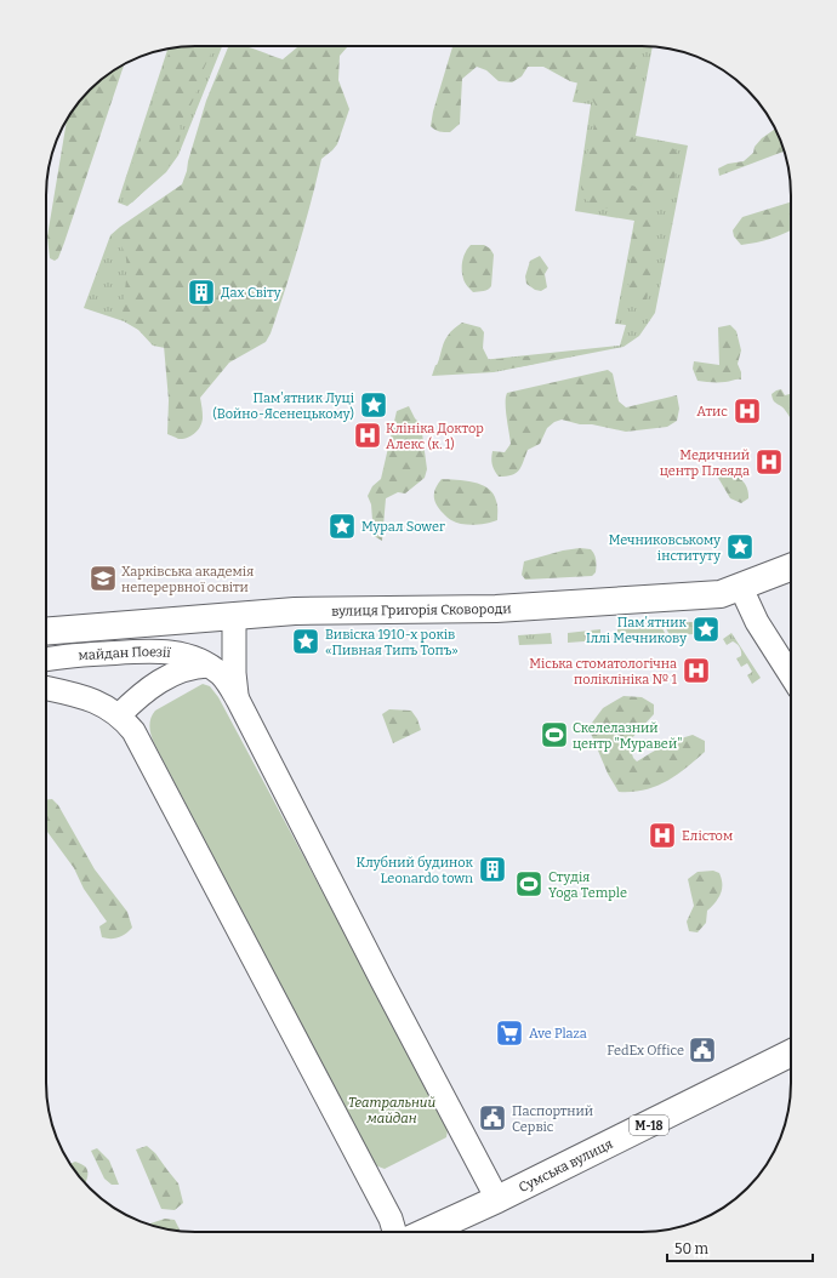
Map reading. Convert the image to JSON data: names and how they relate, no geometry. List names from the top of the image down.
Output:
{
  "streets": {
    "main road": ["вулиця Григорія Сковороди", "М-18", "Сумська вулиця"],
    "street": ["майдан Поезії"]
  },
  "parks": ["Театральний майдан"],
  "places": {
    "building": ["Дах Світу", "Клубний будинок Leonardo town"],
    "place": [
      "Пам'ятник Луці (Войно-Ясенецькому)",
      "Мурал Sower",
      "Мечниковському інституту",
      "Пам’ятник Іллі Мечникову",
      "Вивіска 1910-х років «Пивная Типъ Топъ»"
    ],
    "hospital": [
      "Атис",
      "Клініка Доктор Алекс (к. 1)",
      "Медичний центр Плеяда",
      "Міська стоматологічна поліклініка № 1",
      "Елістом"
    ],
    "school or university": ["Харківська академія неперервної освіти"],
    "sports": ["Скелелазний центр \"Муравей\"", "Студiя Yoga Temple"],
    "supermarket": ["Ave Plaza"],
    "public building": ["FedEx Office", "Паспортний Сервіс"]
  },
  "scale_bar": "50 m"
}
